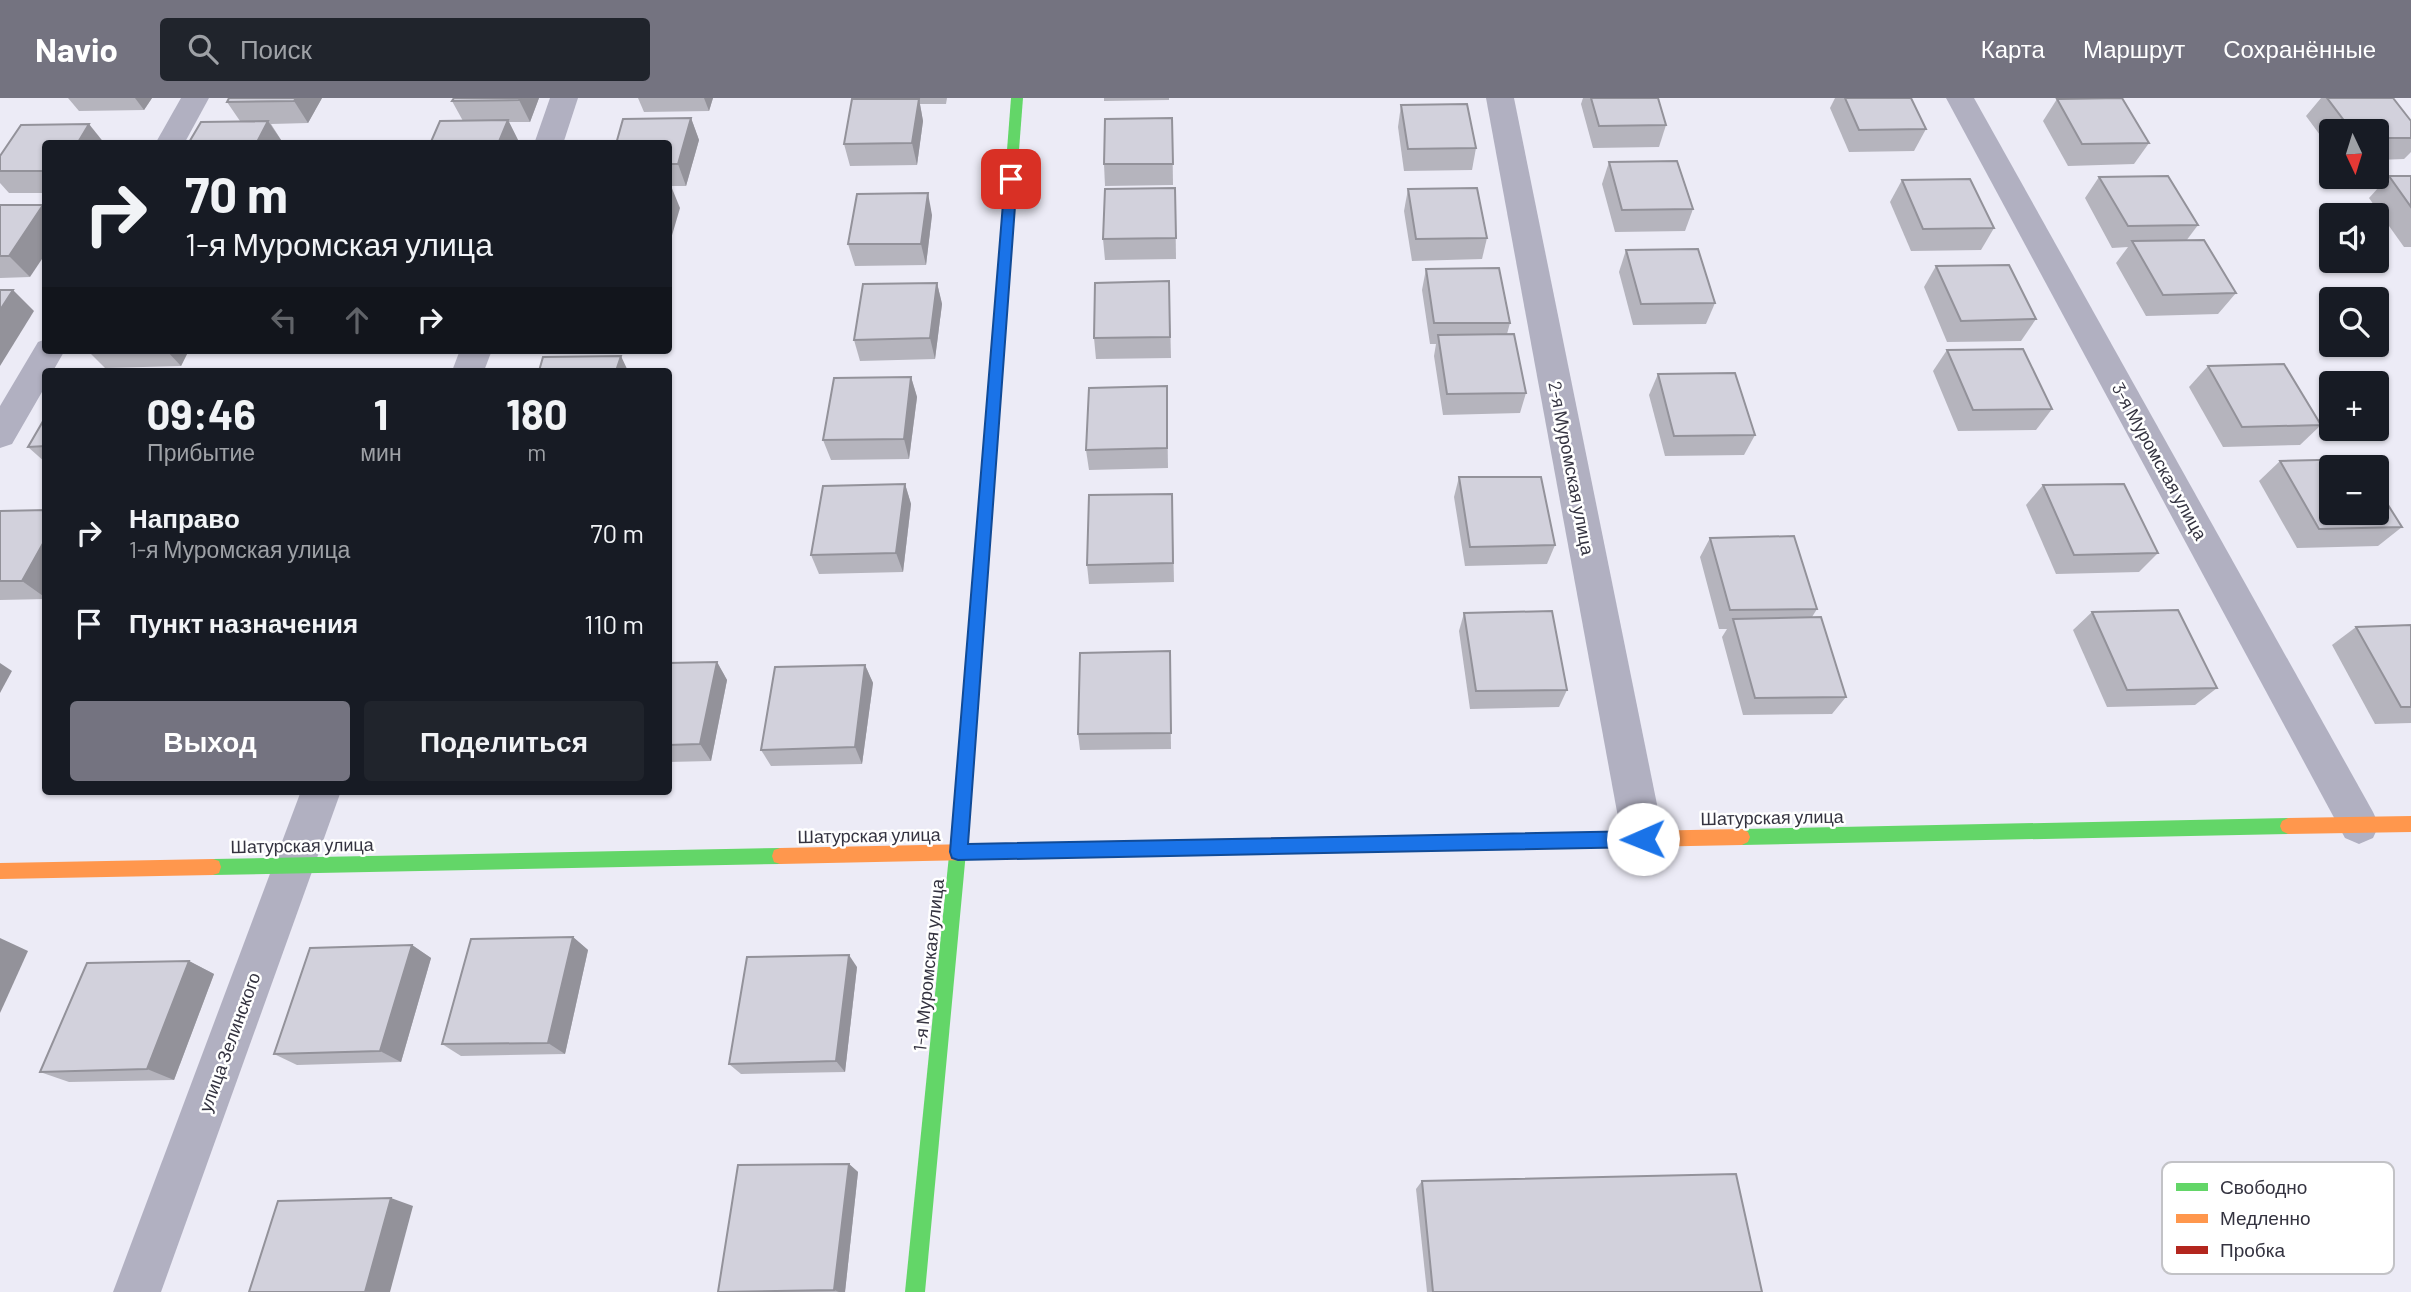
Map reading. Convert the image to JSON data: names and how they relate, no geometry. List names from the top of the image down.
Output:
{
  "streets": {
    "street": [
      "3-я Муромская улица",
      "2-я Муромская улица",
      "Шатурская улица",
      "1-я Муромская улица",
      "улица Зелинского"
    ]
  },
  "crossings": [
    ["3-я Муромская улица", "Шатурская улица"],
    ["2-я Муромская улица", "Шатурская улица"],
    ["Шатурская улица", "1-я Муромская улица"],
    ["Шатурская улица", "улица Зелинского"]
  ],
  "legend": ["Свободно", "Медленно", "Пробка"],
  "north": "bottom",
  "page": {
    "header": "Navio",
    "search": "Поиск",
    "nav": ["Карта", "Маршрут", "Сохранённые"],
    "map_buttons": ["+", "−"],
    "turn": ["70 m", "1-я Муромская улица"],
    "eta": [
      "09:46",
      "Прибытие",
      "1",
      "мин",
      "180",
      "m"
    ],
    "list": [
      {
        "name": "Направо",
        "note": "1-я Муромская улица",
        "value": "70 m"
      },
      {
        "name": "Пункт назначения",
        "value": "110 m"
      }
    ],
    "buttons": ["Выход", "Поделиться"]
  }
}
